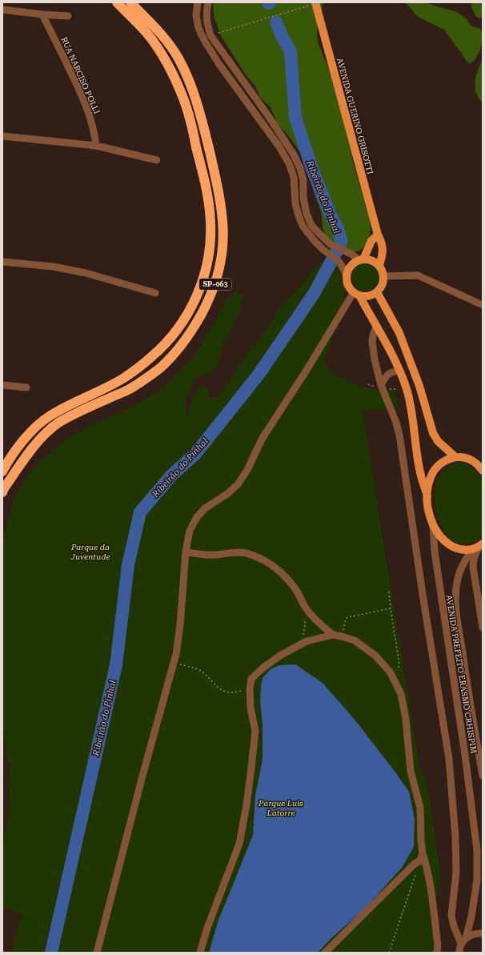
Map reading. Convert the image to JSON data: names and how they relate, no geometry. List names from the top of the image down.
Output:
{
  "streets": {
    "highway": ["SP-063"],
    "main road": ["AVENIDA GUERINO GRISOTTI"],
    "street": ["RUA NARCISO POLLI", "AVENIDA PREFEITO ERASMO CRHISPIM"]
  },
  "water": ["Ribeirão do Pinhal"],
  "parks": ["Parque da Juventude", "Parque Luis Latorre"]
}
